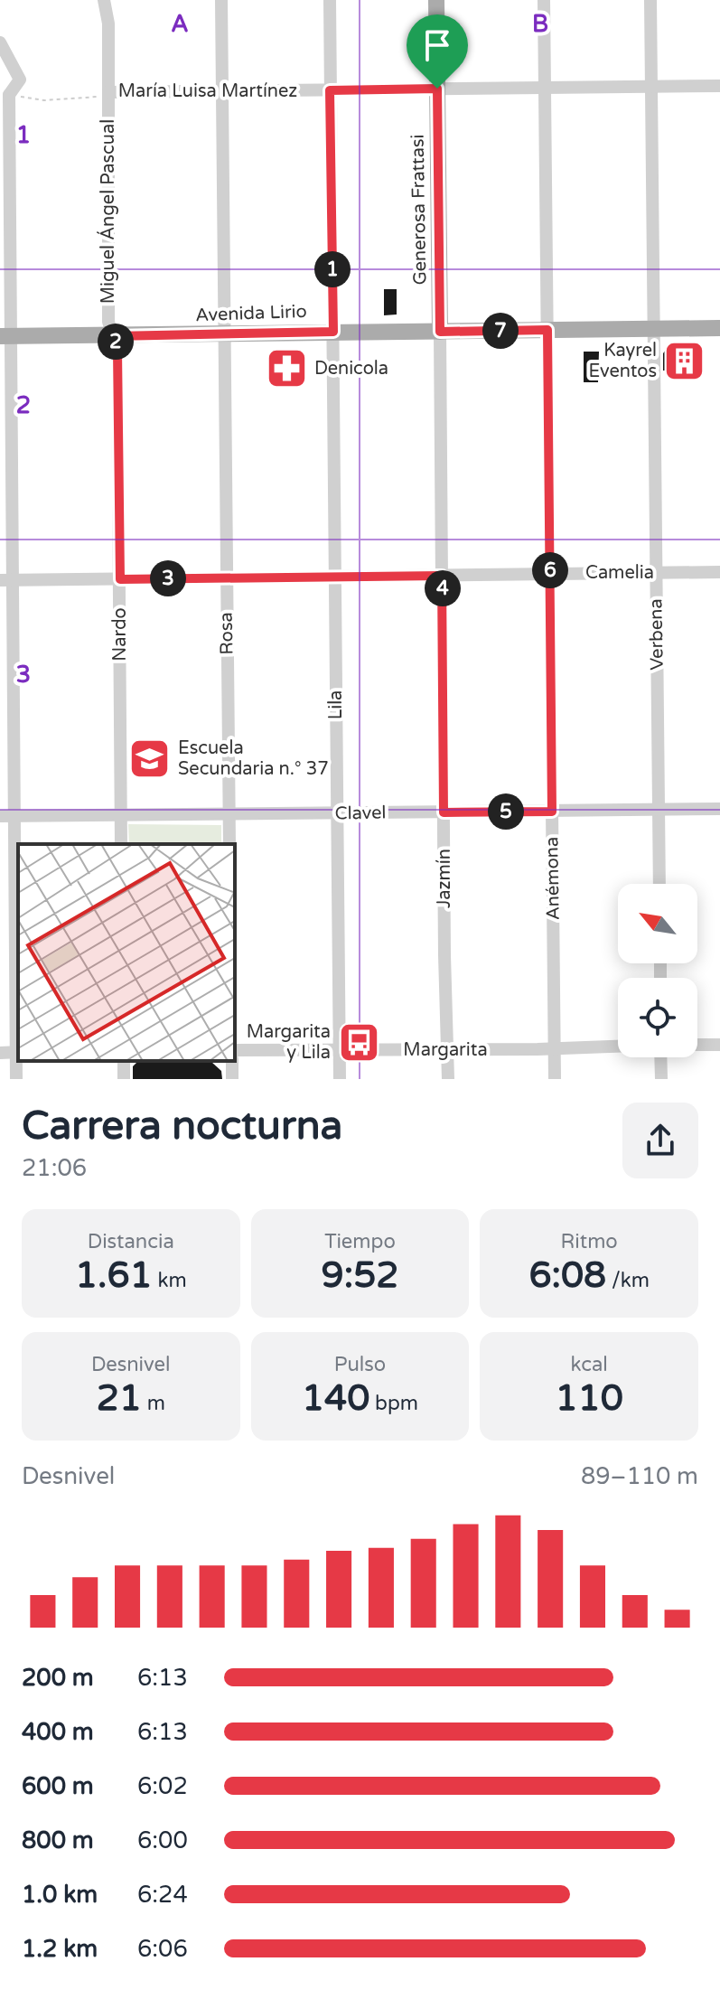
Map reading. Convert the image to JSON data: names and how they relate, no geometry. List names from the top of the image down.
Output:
{
  "streets": {
    "main road": ["Generosa Frattasi", "Avenida Lirio"],
    "street": [
      "María Luisa Martínez",
      "Miguel Ángel Pascual",
      "Camelia",
      "Rosa",
      "Nardo",
      "Verbena",
      "Lila",
      "Clavel",
      "Jazmín",
      "Anémona",
      "Margarita"
    ]
  },
  "crossings": [
    ["María Luisa Martínez", "Generosa Frattasi"],
    ["María Luisa Martínez", "Miguel Ángel Pascual"],
    ["María Luisa Martínez", "Rosa"],
    ["María Luisa Martínez", "Verbena"],
    ["María Luisa Martínez", "Lila"],
    ["María Luisa Martínez", "Anémona"],
    ["Generosa Frattasi", "Avenida Lirio"],
    ["Generosa Frattasi", "Jazmín"],
    ["Miguel Ángel Pascual", "Avenida Lirio"],
    ["Miguel Ángel Pascual", "Nardo"],
    ["Avenida Lirio", "Rosa"],
    ["Avenida Lirio", "Nardo"],
    ["Avenida Lirio", "Verbena"],
    ["Avenida Lirio", "Lila"],
    ["Avenida Lirio", "Jazmín"],
    ["Avenida Lirio", "Anémona"],
    ["Camelia", "Rosa"],
    ["Camelia", "Nardo"],
    ["Camelia", "Verbena"],
    ["Camelia", "Lila"],
    ["Camelia", "Jazmín"],
    ["Camelia", "Anémona"],
    ["Rosa", "Clavel"],
    ["Nardo", "Clavel"],
    ["Verbena", "Clavel"],
    ["Lila", "Clavel"],
    ["Lila", "Margarita"],
    ["Clavel", "Jazmín"],
    ["Clavel", "Anémona"],
    ["Jazmín", "Margarita"],
    ["Anémona", "Margarita"]
  ],
  "places": {
    "building": ["Kayrel Eventos"],
    "pharmacy": ["Denicola"],
    "school or university": ["Escuela Secundaria n.° 37"],
    "bus stop": ["Margarita y Lila"]
  },
  "north": "top left",
  "page": {
    "pins": [
      "1",
      "7",
      "2",
      "6",
      "3",
      "4",
      "5"
    ],
    "heading": ["Carrera nocturna", "21:06"],
    "stats": [
      ["Distancia", "1.61 km"],
      ["Tiempo", "9:52"],
      ["Ritmo", "6:08 /km"],
      ["Desnivel", "21 m"],
      ["Pulso", "140 bpm"],
      ["kcal", "110"]
    ],
    "chart": ["Desnivel", "89–110 m"],
    "list": [
      {
        "name": "200 m",
        "note": "6:13"
      },
      {
        "name": "400 m",
        "note": "6:13"
      },
      {
        "name": "600 m",
        "note": "6:02"
      },
      {
        "name": "800 m",
        "note": "6:00"
      },
      {
        "name": "1.0 km",
        "note": "6:24"
      },
      {
        "name": "1.2 km",
        "note": "6:06"
      }
    ]
  },
  "grid": {
    "columns": ["A", "B"],
    "rows": ["1", "2", "3"]
  }
}
